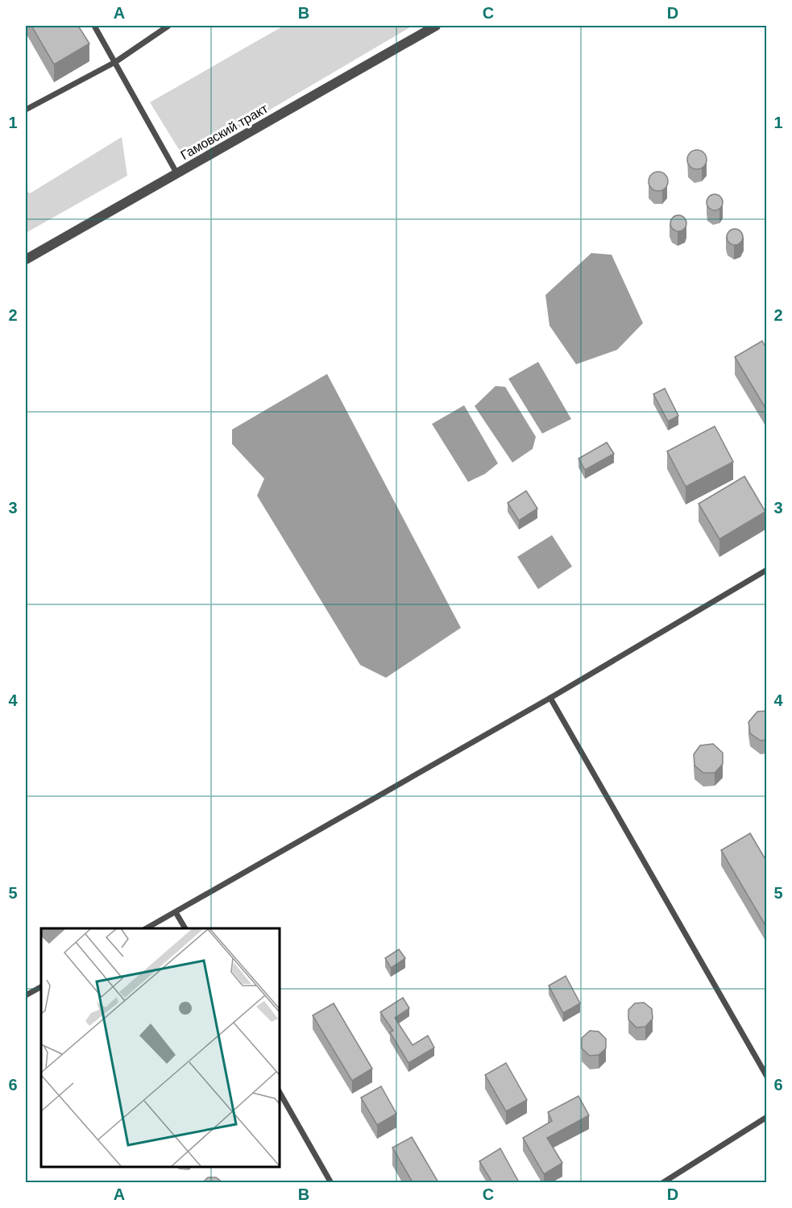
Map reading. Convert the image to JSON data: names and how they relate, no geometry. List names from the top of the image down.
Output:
{
  "streets": {
    "street": ["Гамовский тракт"]
  },
  "grid": {
    "columns": [
      "A",
      "B",
      "C",
      "D"
    ],
    "rows": [
      "1",
      "2",
      "3",
      "4",
      "5",
      "6"
    ]
  }
}
